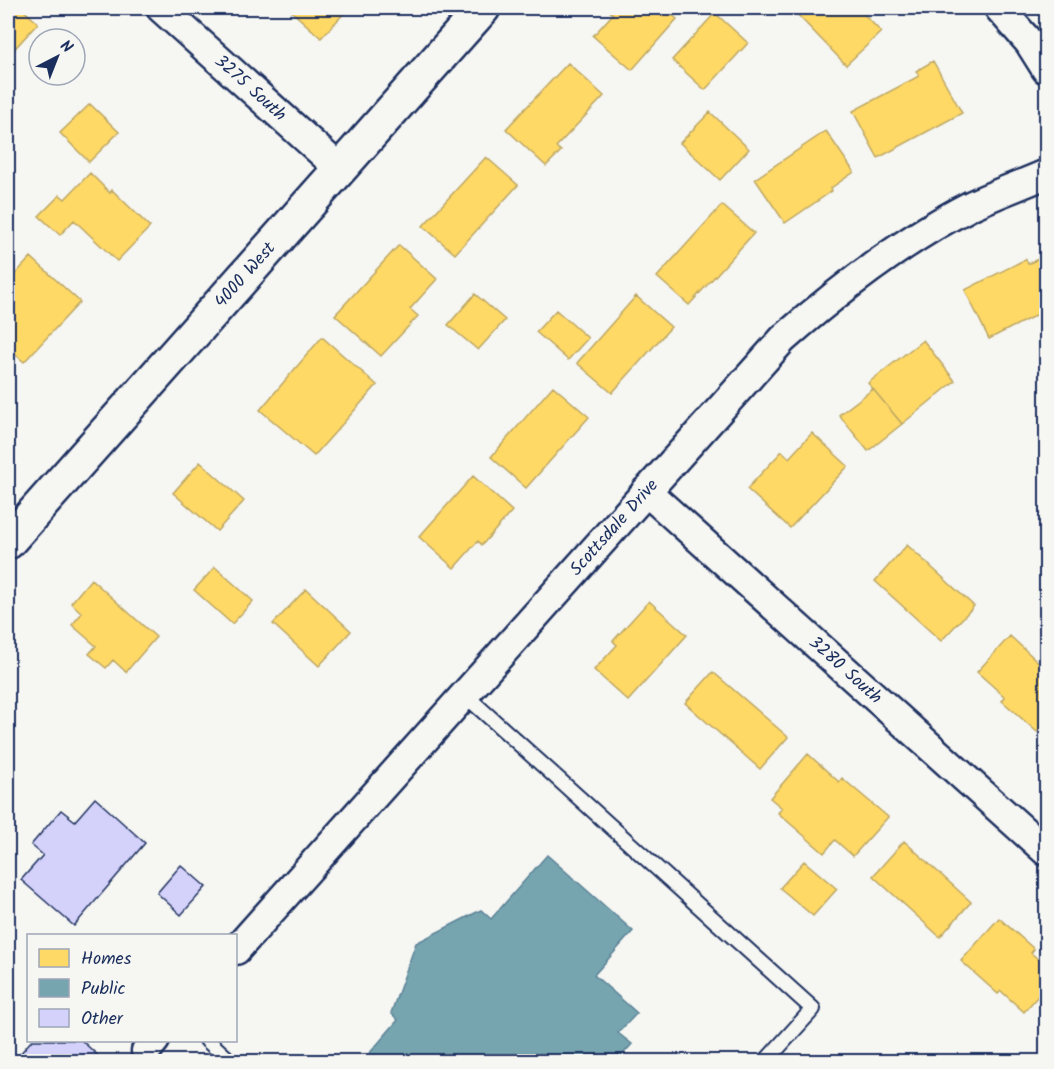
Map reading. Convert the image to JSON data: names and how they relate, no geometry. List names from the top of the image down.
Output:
{
  "streets": {
    "street": [
      "3275 South",
      "4000 West",
      "Scottsdale Drive",
      "3280 South"
    ]
  },
  "crossings": [
    ["3275 South", "4000 West"],
    ["Scottsdale Drive", "3280 South"]
  ],
  "legend": ["Homes", "Public", "Other"],
  "north": "top right"
}
